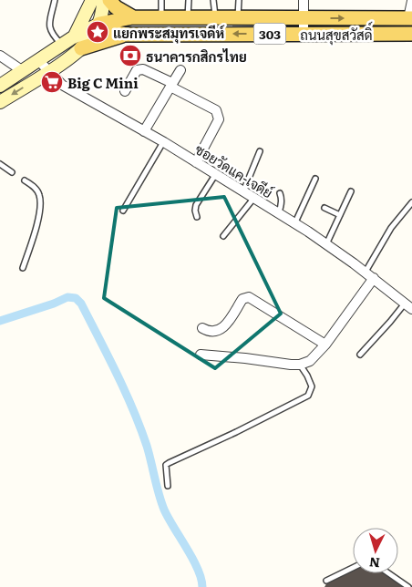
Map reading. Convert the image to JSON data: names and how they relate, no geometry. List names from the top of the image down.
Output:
{
  "streets": {
    "main road": ["303", "ถนนสุขสวัสดิ์"],
    "street": ["ซอยวัดแค-เจดีย์"]
  },
  "places": {
    "place": ["แยกพระสมุทรเจดีห์"],
    "bank": ["ธนาคารกสิกรไทย"],
    "supermarket": ["Big C Mini"]
  },
  "north": "bottom"
}
